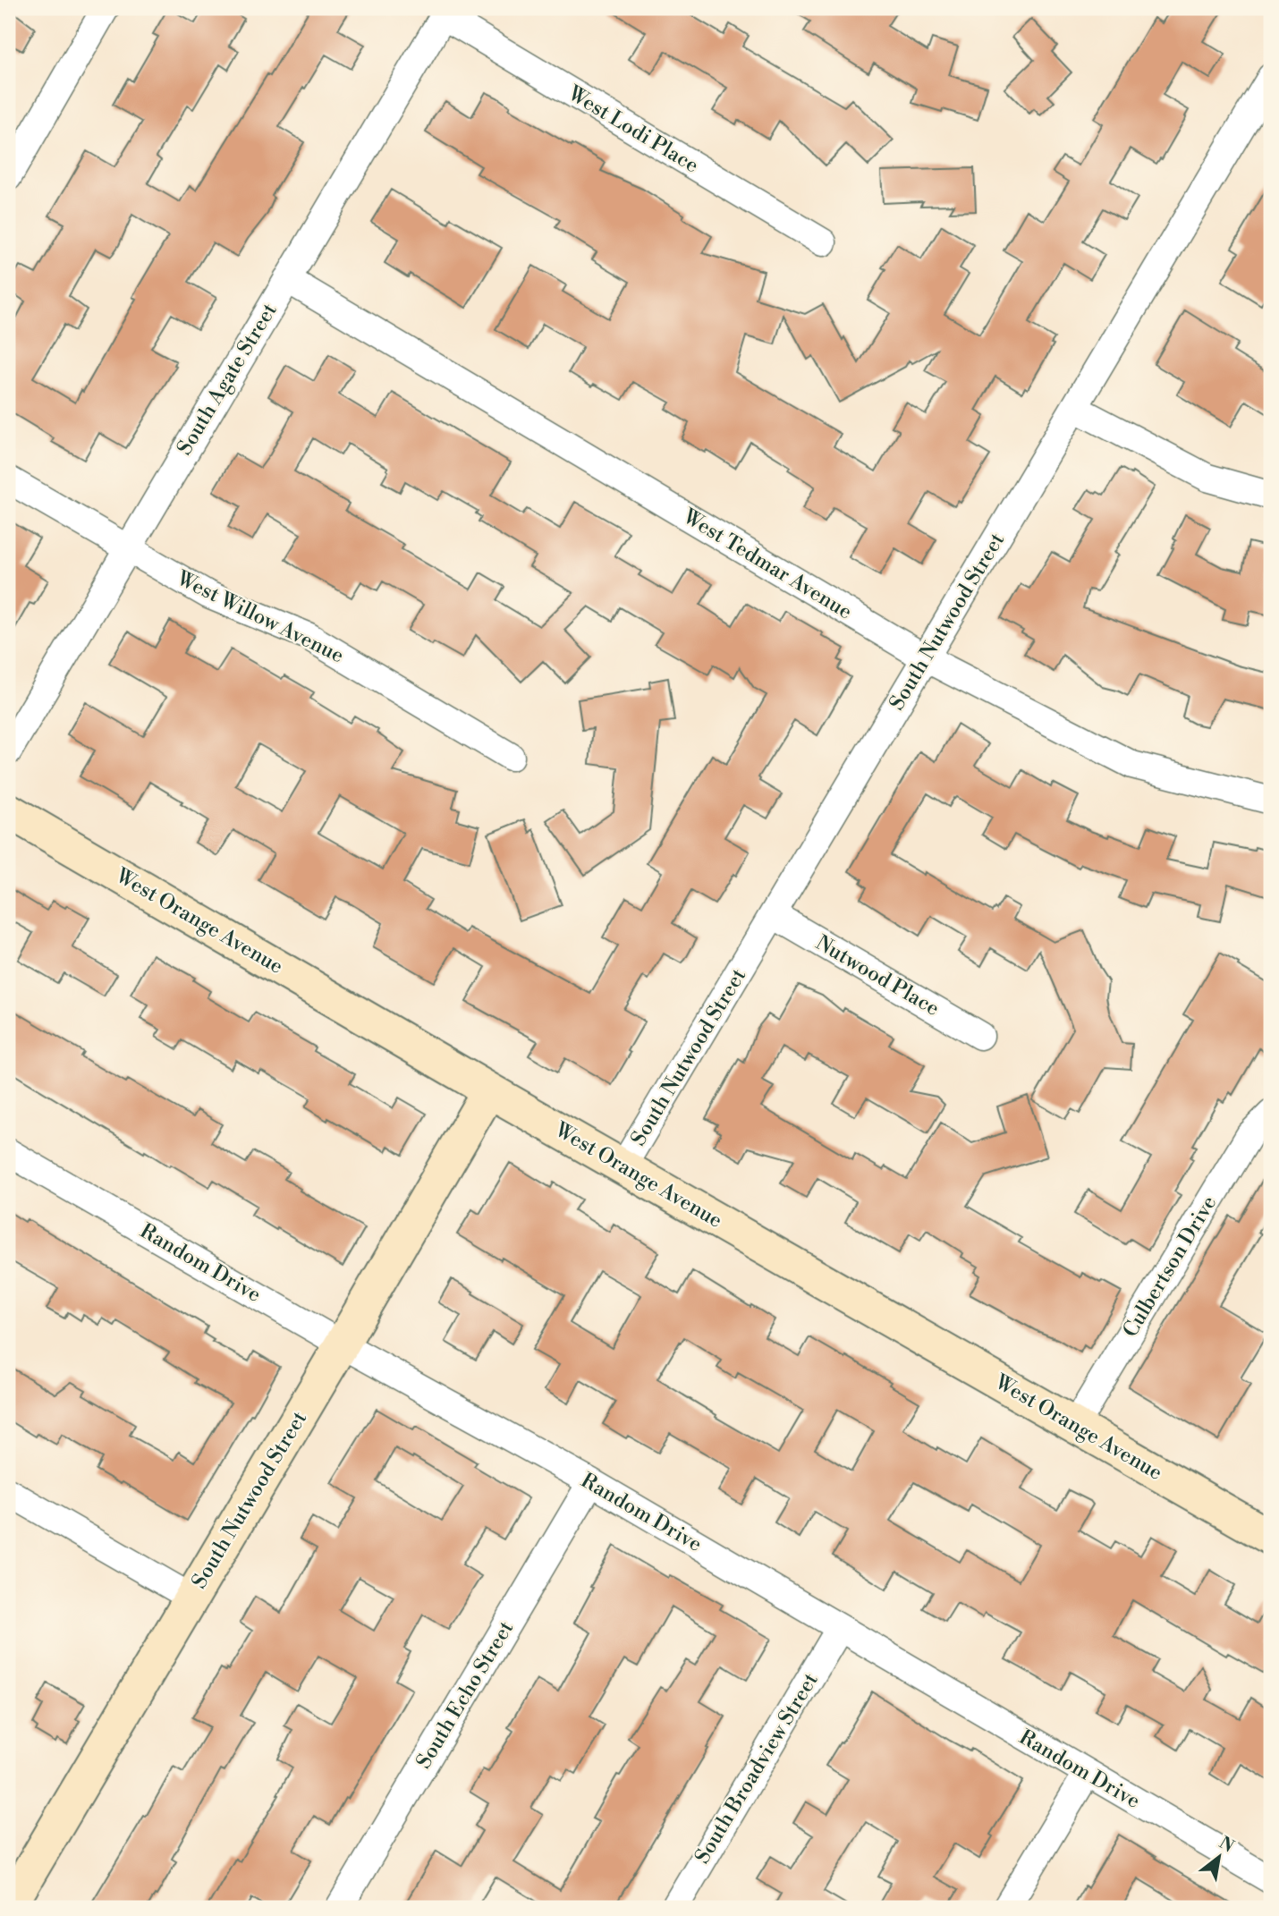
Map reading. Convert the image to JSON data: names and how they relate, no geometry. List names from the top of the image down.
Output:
{
  "streets": {
    "street": [
      "West Lodi Place",
      "South Agate Street",
      "West Tedmar Avenue",
      "West Willow Avenue",
      "South Nutwood Street",
      "West Orange Avenue",
      "Nutwood Place",
      "Random Drive",
      "Culbertson Drive",
      "South Echo Street",
      "South Broadview Street"
    ]
  },
  "crossings": [
    ["West Lodi Place", "South Agate Street"],
    ["South Agate Street", "West Tedmar Avenue"],
    ["South Agate Street", "West Willow Avenue"],
    ["West Tedmar Avenue", "South Nutwood Street"],
    ["South Nutwood Street", "West Orange Avenue"],
    ["South Nutwood Street", "Nutwood Place"],
    ["South Nutwood Street", "Random Drive"],
    ["West Orange Avenue", "Culbertson Drive"],
    ["Random Drive", "South Echo Street"],
    ["Random Drive", "South Broadview Street"]
  ],
  "north": "top right"
}
